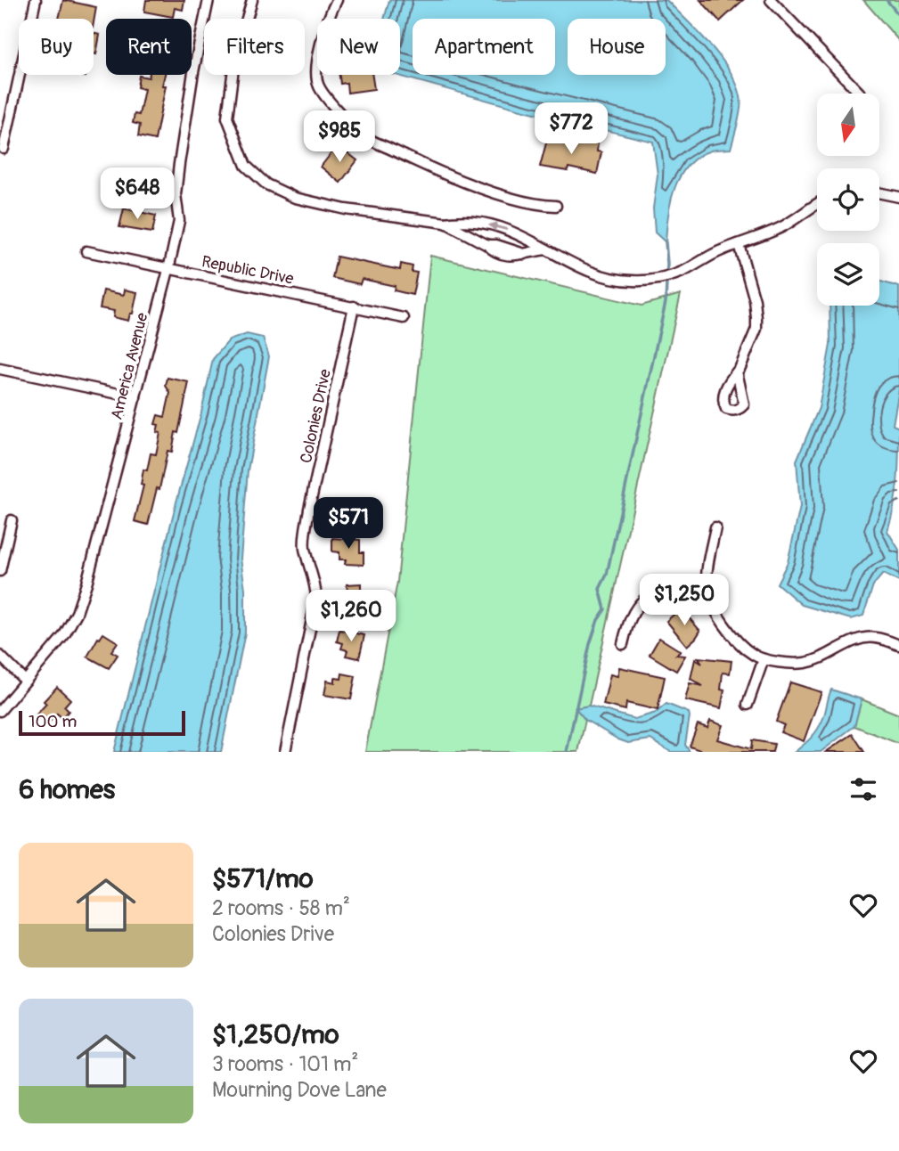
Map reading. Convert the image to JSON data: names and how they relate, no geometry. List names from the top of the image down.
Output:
{
  "streets": {
    "street": ["Republic Drive", "America Avenue", "Colonies Drive"]
  },
  "crossings": [
    ["Republic Drive", "America Avenue"],
    ["Republic Drive", "Colonies Drive"]
  ],
  "scale_bar": "100 m",
  "north": "bottom",
  "page": {
    "chip": [
      "Buy",
      "Rent",
      "Filters",
      "New",
      "Apartment",
      "House"
    ],
    "price": [
      "$772",
      "$985",
      "$648",
      "$571",
      "$1,250",
      "$1,260"
    ],
    "scale": "100 m",
    "heading": "6 homes",
    "list": [
      {
        "name": "$571/mo",
        "note": "2 rooms · 58 m² · Colonies Drive"
      },
      {
        "name": "$1,250/mo",
        "note": "3 rooms · 101 m² · Mourning Dove Lane"
      }
    ]
  }
}
